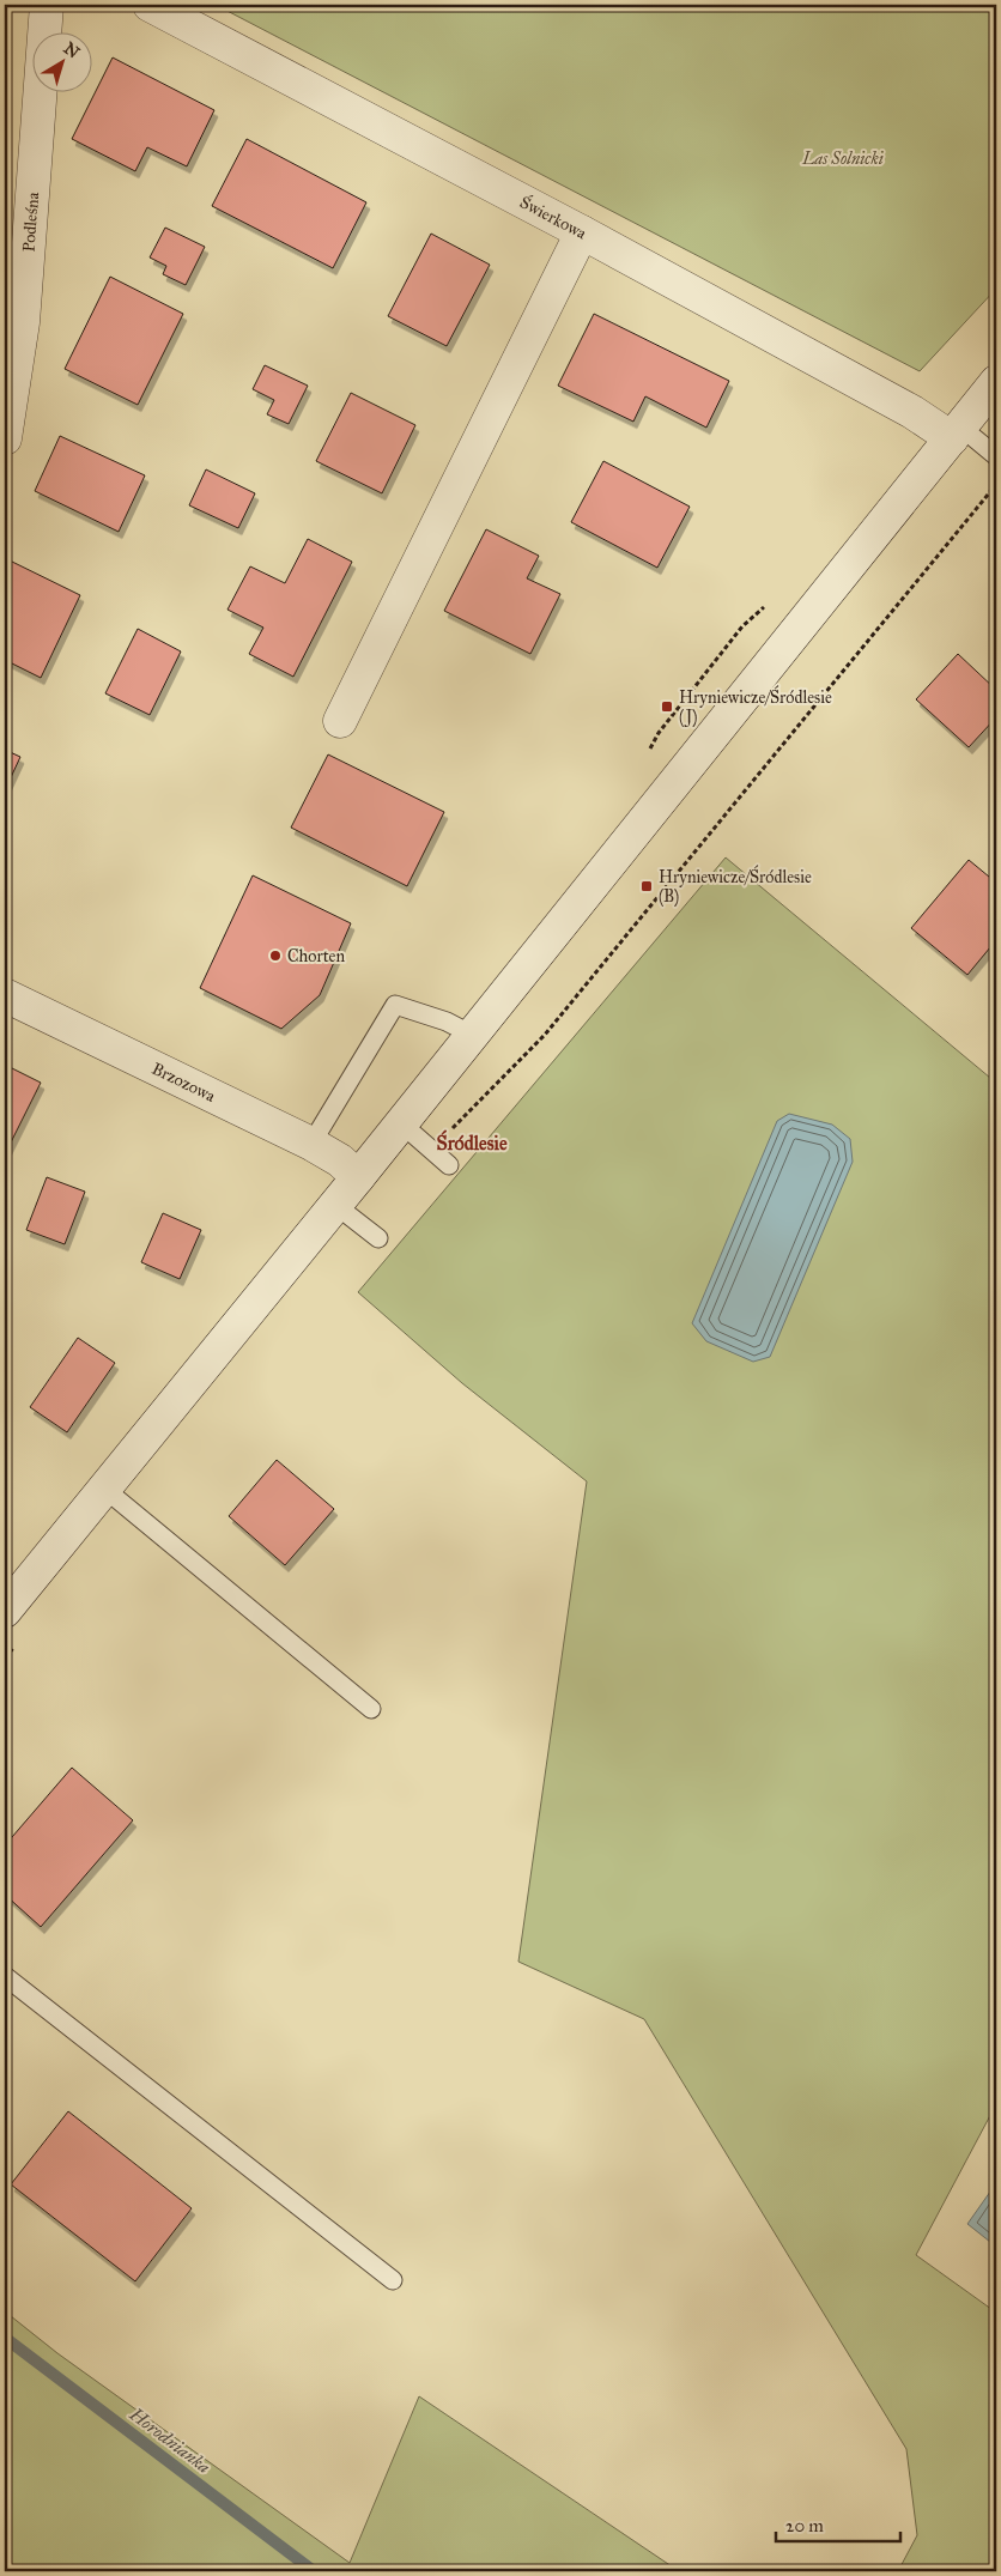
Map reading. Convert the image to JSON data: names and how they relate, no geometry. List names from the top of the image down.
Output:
{
  "streets": {
    "street": ["Świerkowa", "Podleśna", "Brzozowa"]
  },
  "districts": ["Śródlesie"],
  "water": ["Horodnianka"],
  "parks": ["Las Solnicki"],
  "places": {
    "transit": ["Hryniewicze/Śródlesie (J)", "Hryniewicze/Śródlesie (B)"],
    "other": ["Chorten"]
  },
  "scale_bar": "20 m",
  "north": "top right"
}
